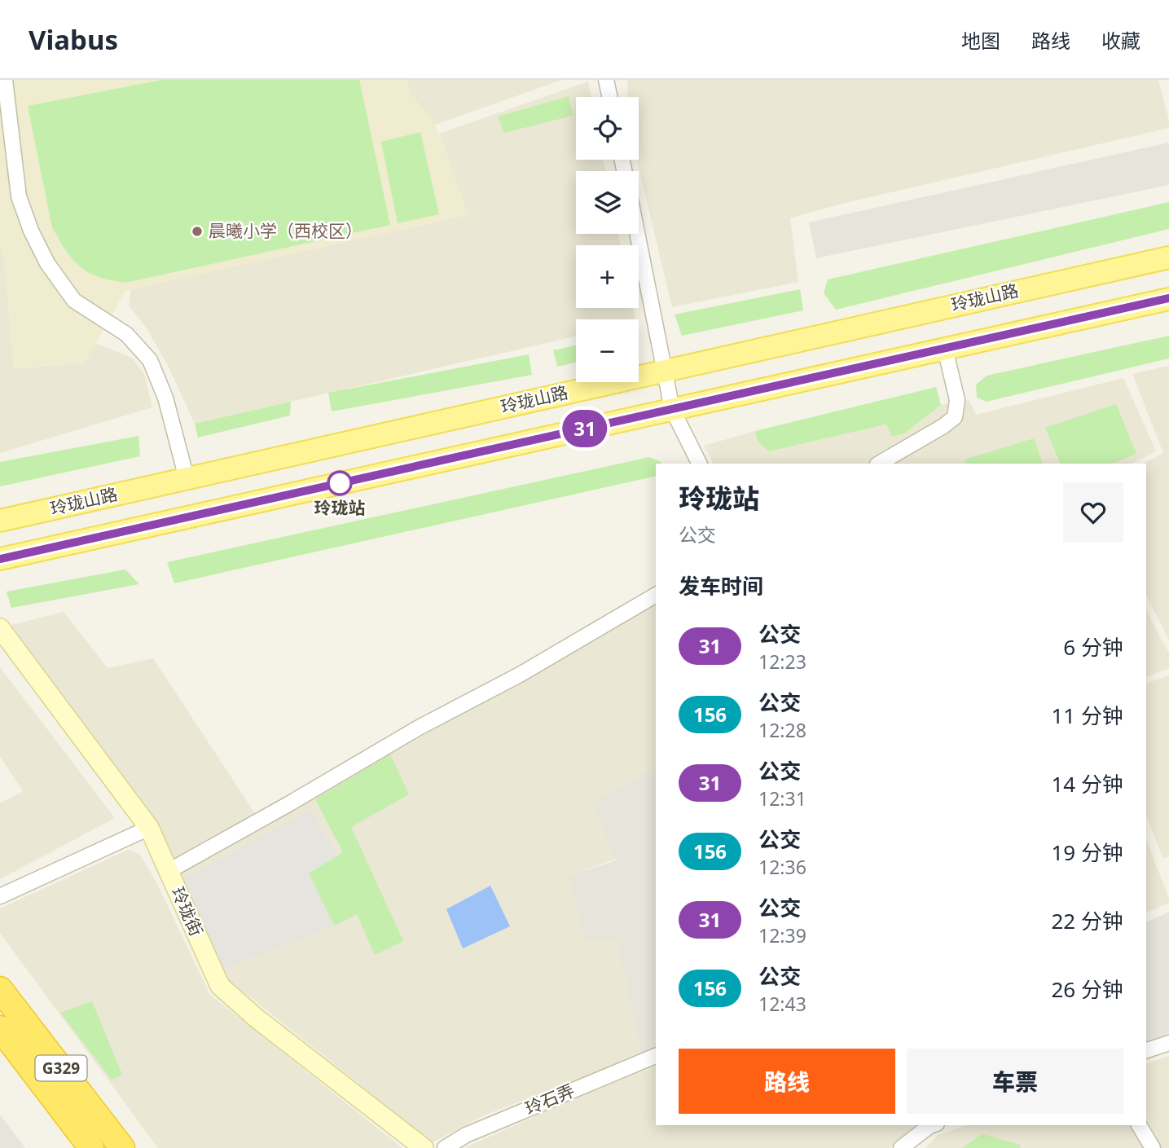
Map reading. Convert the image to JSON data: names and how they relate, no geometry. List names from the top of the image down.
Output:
{
  "streets": {
    "highway": ["G329"],
    "main road": ["玲珑山路"],
    "street": ["玲珑街", "玲石弄"]
  },
  "places": ["晨曦小学（西校区）", "玲珑站"],
  "lines": ["bus line 31"],
  "page": {
    "header": "Viabus",
    "nav": ["地图", "路线", "收藏"],
    "on_map": "31",
    "map_buttons": ["+", "−"],
    "heading": [
      ["玲珑站", "公交"],
      "发车时间"
    ],
    "list": [
      {
        "mark": "31",
        "name": "公交",
        "note": "12:23",
        "value": "6 分钟"
      },
      {
        "mark": "156",
        "name": "公交",
        "note": "12:28",
        "value": "11 分钟"
      },
      {
        "mark": "31",
        "name": "公交",
        "note": "12:31",
        "value": "14 分钟"
      },
      {
        "mark": "156",
        "name": "公交",
        "note": "12:36",
        "value": "19 分钟"
      },
      {
        "mark": "31",
        "name": "公交",
        "note": "12:39",
        "value": "22 分钟"
      },
      {
        "mark": "156",
        "name": "公交",
        "note": "12:43",
        "value": "26 分钟"
      }
    ],
    "buttons": ["路线", "车票"]
  }
}
